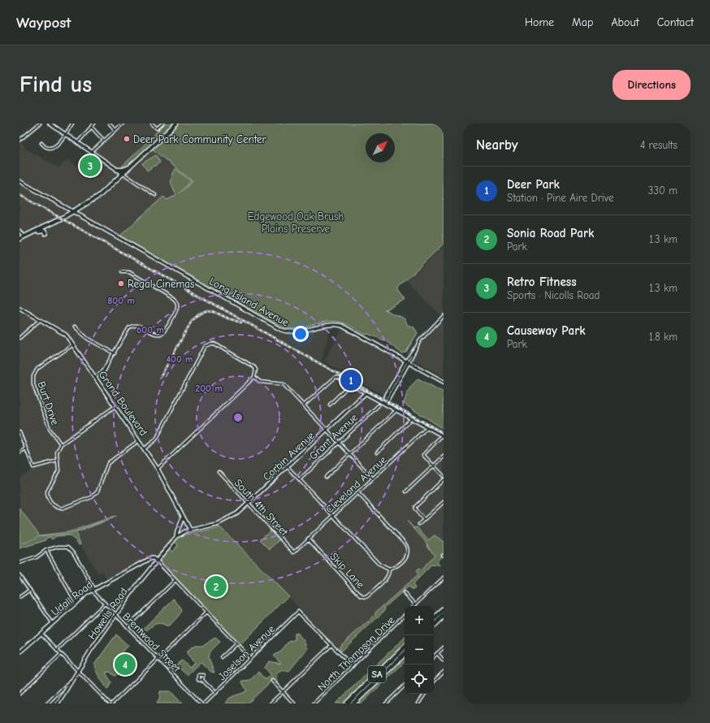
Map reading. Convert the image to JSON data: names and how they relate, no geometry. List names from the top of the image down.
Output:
{
  "streets": {
    "highway": ["SA"],
    "street": [
      "Long Island Avenue",
      "Burt Drive",
      "Grand Boulevard",
      "Grant Avenue",
      "Corbin Avenue",
      "Cleveland Avenue",
      "South 4th Street",
      "Skip Lane",
      "Udall Road",
      "Howells Road",
      "Brentwood Street",
      "Joselson Avenue",
      "North Thompson Drive"
    ]
  },
  "crossings": [
    ["Burt Drive", "Grand Boulevard"],
    ["Grand Boulevard", "Corbin Avenue"],
    ["Corbin Avenue", "South 4th Street"],
    ["Corbin Avenue", "Howells Road"],
    ["Cleveland Avenue", "South 4th Street"],
    ["Cleveland Avenue", "Skip Lane"],
    ["Udall Road", "Howells Road"],
    ["Udall Road", "Brentwood Street"],
    ["Howells Road", "Brentwood Street"],
    ["Brentwood Street", "Joselson Avenue"]
  ],
  "parks": ["Edgewood Oak Brush Plains Preserve"],
  "places": ["Deer Park Community Center", "Regal Cinemas"],
  "north": "top right",
  "page": {
    "header": "Waypost",
    "nav": [
      "Home",
      "Map",
      "About",
      "Contact"
    ],
    "buttons": "Directions",
    "title": "Find us",
    "heading": ["Nearby", "4 results"],
    "pins": [
      "3",
      "1",
      "2",
      "4"
    ],
    "list": [
      {
        "mark": "1",
        "name": "Deer Park",
        "note": "Station · Pine Aire Drive",
        "value": "330 m"
      },
      {
        "mark": "2",
        "name": "Sonia Road Park",
        "note": "Park",
        "value": "1.3 km"
      },
      {
        "mark": "3",
        "name": "Retro Fitness",
        "note": "Sports · Nicolls Road",
        "value": "1.3 km"
      },
      {
        "mark": "4",
        "name": "Causeway Park",
        "note": "Park",
        "value": "1.8 km"
      }
    ],
    "map_buttons": ["+", "−"]
  },
  "rings": [
    "800 m",
    "600 m",
    "400 m",
    "200 m"
  ]
}
